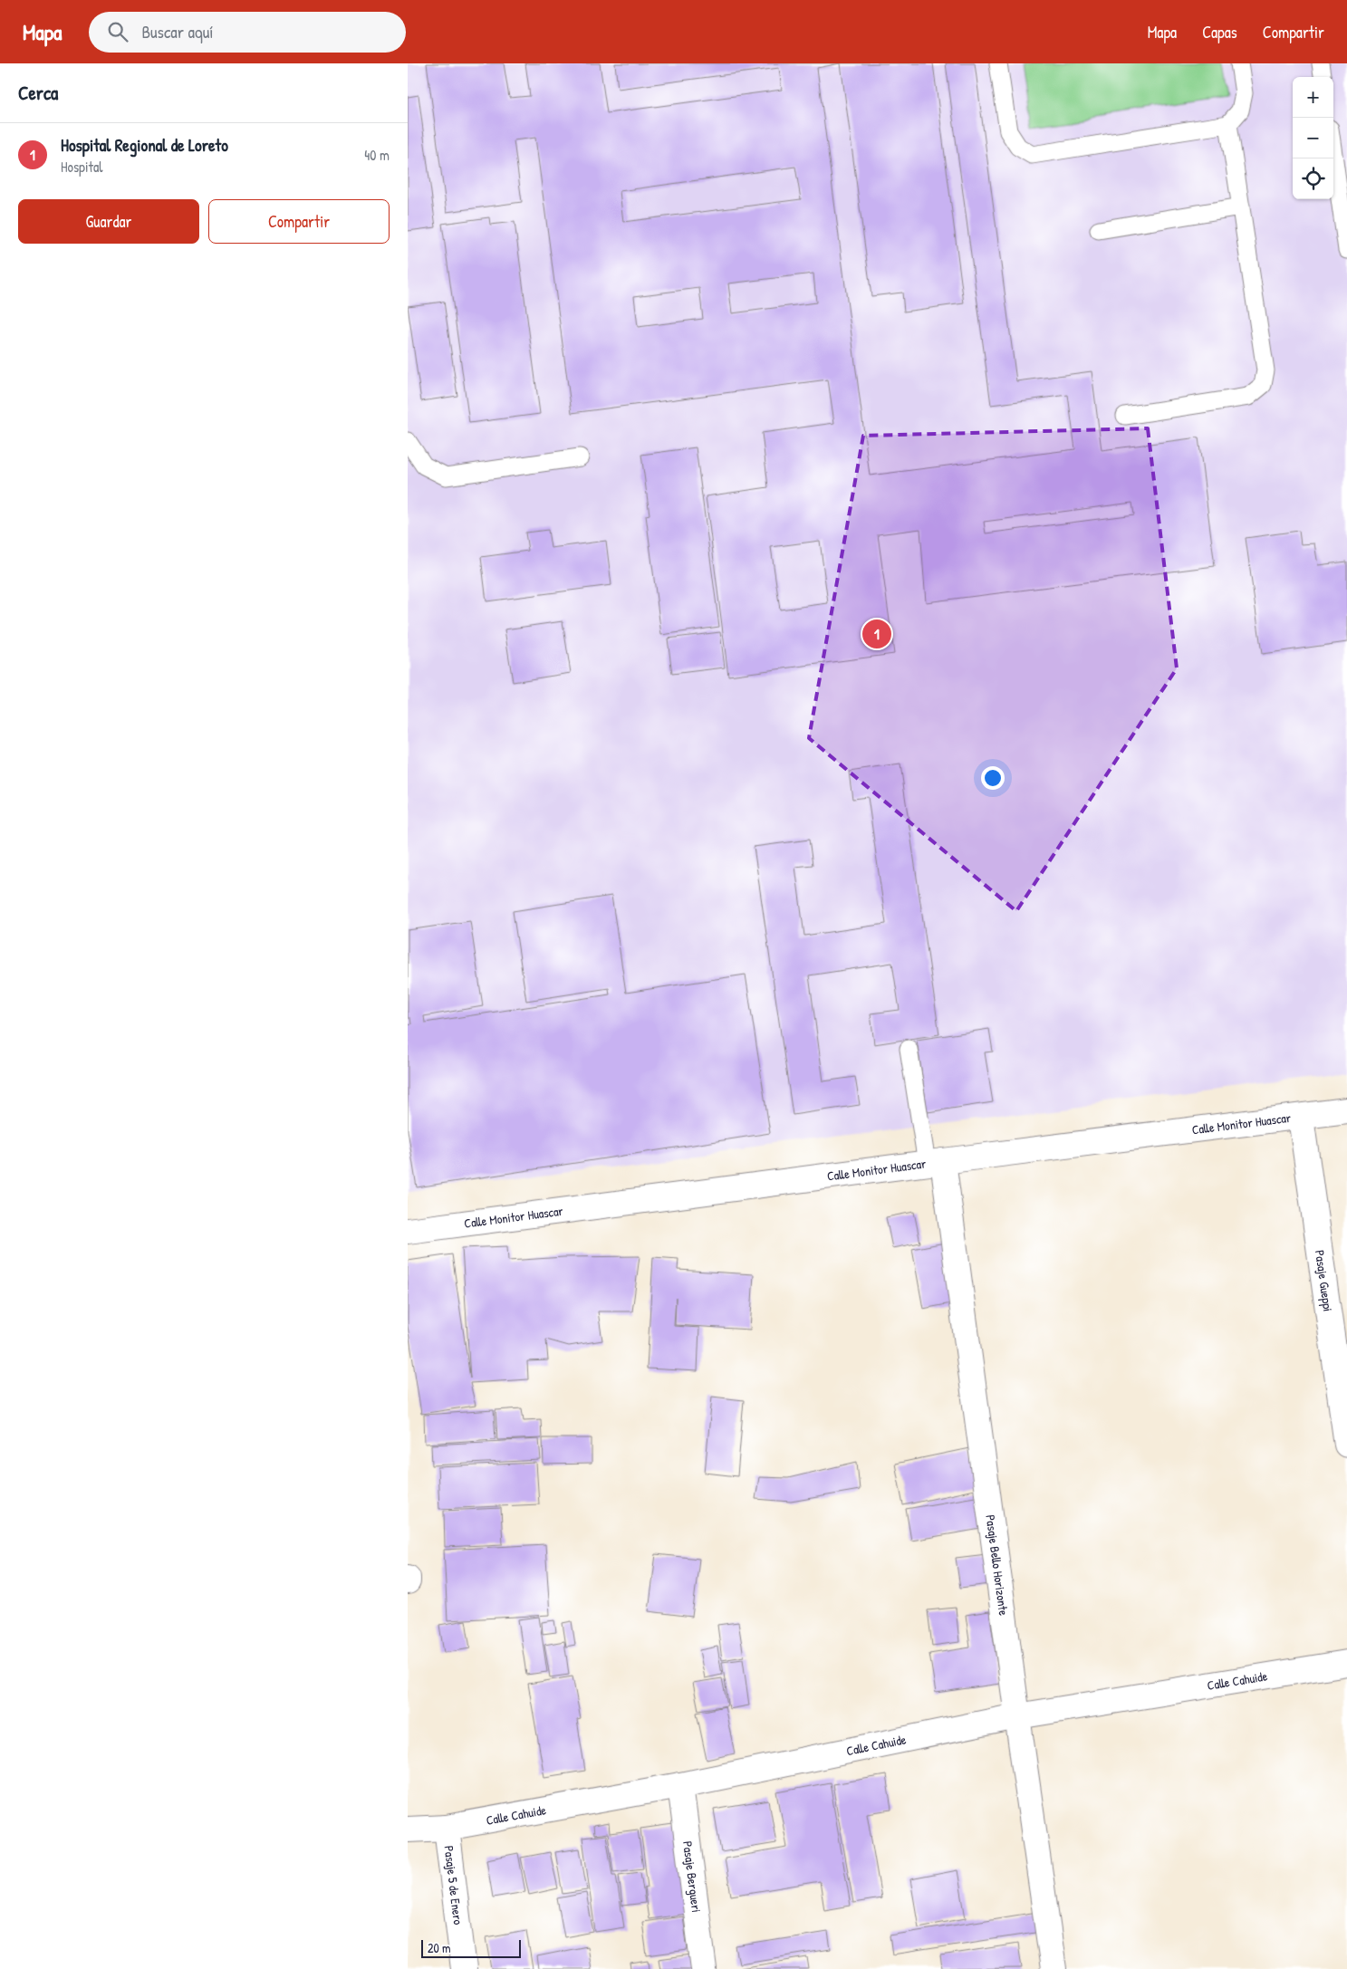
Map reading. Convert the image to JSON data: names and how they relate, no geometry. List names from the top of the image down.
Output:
{
  "streets": {
    "street": [
      "Calle Monitor Huascar",
      "Pasaje Gueppi",
      "Pasaje Bello Horizonte",
      "Calle Cahuide",
      "Pasaje Bergueri",
      "Pasaje 5 de Enero"
    ]
  },
  "crossings": [
    ["Calle Monitor Huascar", "Pasaje Gueppi"],
    ["Calle Monitor Huascar", "Pasaje Bello Horizonte"],
    ["Pasaje Bello Horizonte", "Calle Cahuide"],
    ["Calle Cahuide", "Pasaje Bergueri"],
    ["Calle Cahuide", "Pasaje 5 de Enero"]
  ],
  "scale_bar": "20 m",
  "page": {
    "header": "Mapa",
    "search": "Buscar aquí",
    "nav": ["Mapa", "Capas", "Compartir"],
    "heading": "Cerca",
    "map_buttons": ["+", "−"],
    "list": [
      {
        "mark": "1",
        "name": "Hospital Regional de Loreto",
        "note": "Hospital",
        "value": "40 m"
      }
    ],
    "buttons": ["Guardar", "Compartir"],
    "pins": "1",
    "scale": "20 m"
  }
}
